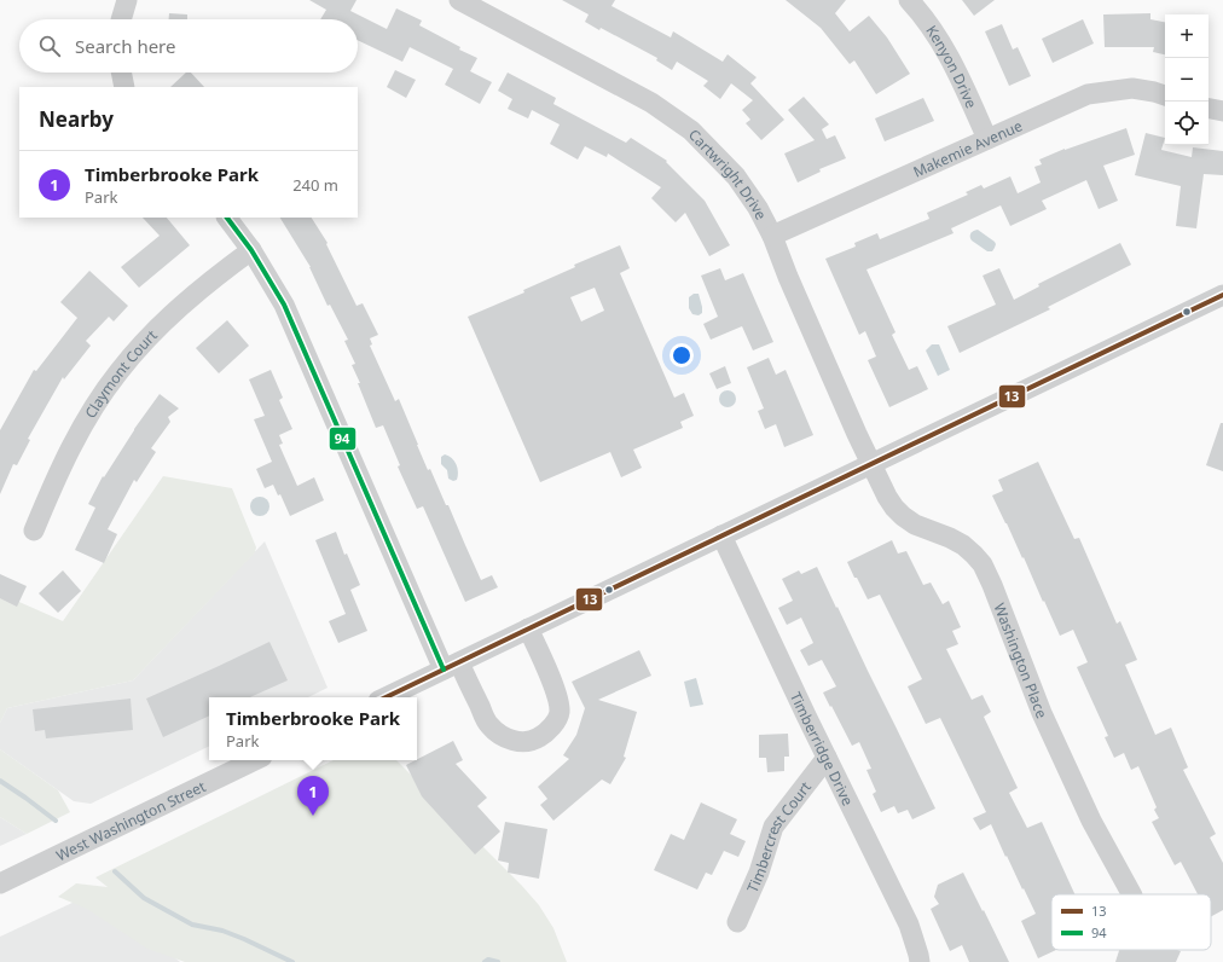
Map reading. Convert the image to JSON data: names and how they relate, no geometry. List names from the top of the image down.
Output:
{
  "streets": {
    "street": [
      "Kenyon Drive",
      "Makemie Avenue",
      "Cartwright Drive",
      "Claymont Court",
      "Washington Place",
      "Timberridge Drive",
      "West Washington Street",
      "Timbercrest Court"
    ]
  },
  "crossings": [
    ["Kenyon Drive", "Makemie Avenue"],
    ["Makemie Avenue", "Cartwright Drive"],
    ["Cartwright Drive", "Washington Place"],
    ["Timberridge Drive", "Timbercrest Court"]
  ],
  "lines": ["transit line 94", "transit line 13"],
  "legend": ["13", "94"],
  "page": {
    "map_buttons": ["+", "−"],
    "search": "Search here",
    "heading": "Nearby",
    "list": [
      {
        "mark": "1",
        "name": "Timberbrooke Park",
        "note": "Park",
        "value": "240 m"
      }
    ],
    "popup": ["Timberbrooke Park", "Park"],
    "pins": "1"
  }
}
